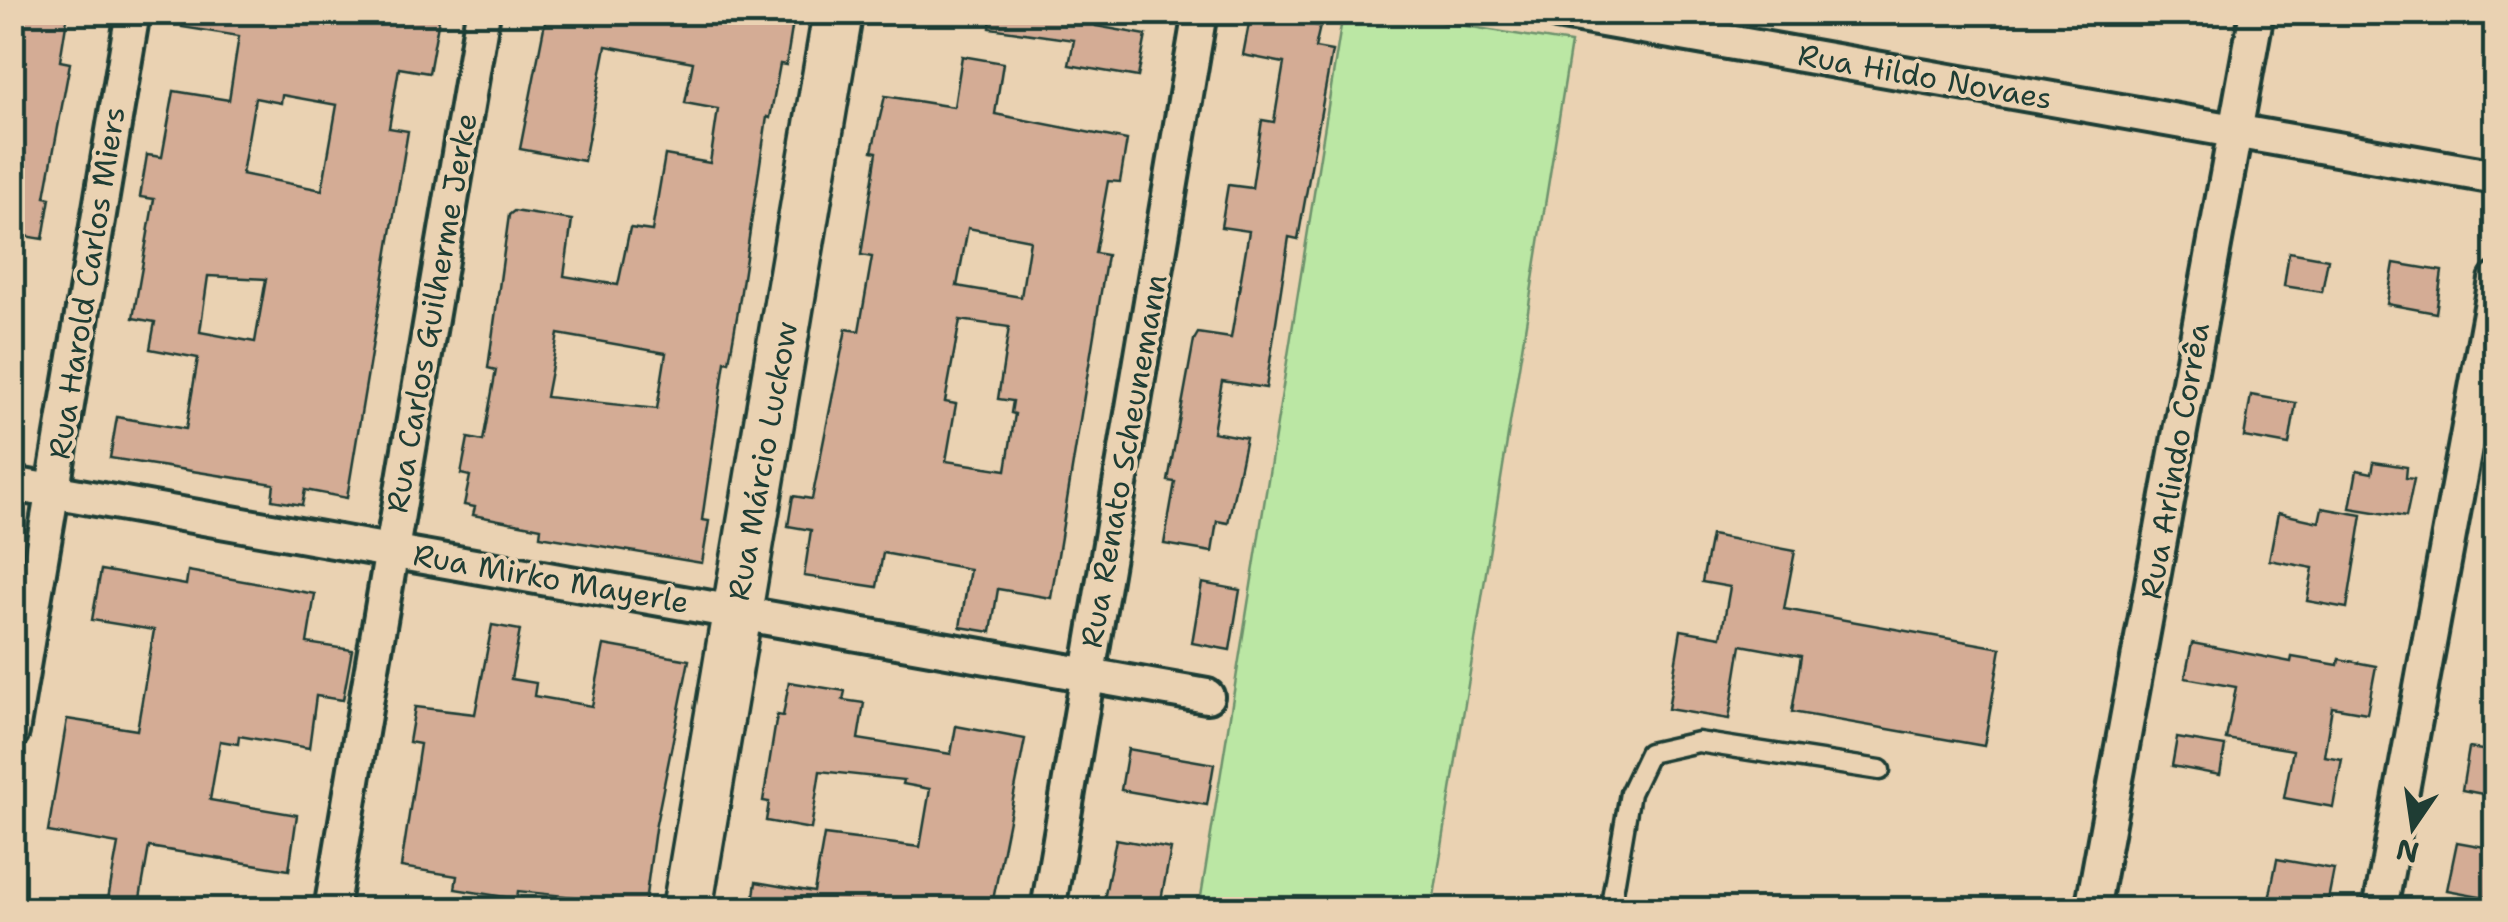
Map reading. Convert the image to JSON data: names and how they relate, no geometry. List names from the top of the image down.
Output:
{
  "streets": {
    "street": [
      "Rua Hildo Novaes",
      "Rua Harold Carlos Miers",
      "Rua Carlos Guilherme Jerke",
      "Rua Márcio Luckow",
      "Rua Renato Scheunemann",
      "Rua Arlindo Corrêa",
      "Rua Mirko Mayerle"
    ]
  },
  "crossings": [
    ["Rua Hildo Novaes", "Rua Arlindo Corrêa"],
    ["Rua Harold Carlos Miers", "Rua Mirko Mayerle"],
    ["Rua Carlos Guilherme Jerke", "Rua Mirko Mayerle"],
    ["Rua Márcio Luckow", "Rua Mirko Mayerle"],
    ["Rua Renato Scheunemann", "Rua Mirko Mayerle"]
  ],
  "north": "bottom"
}
